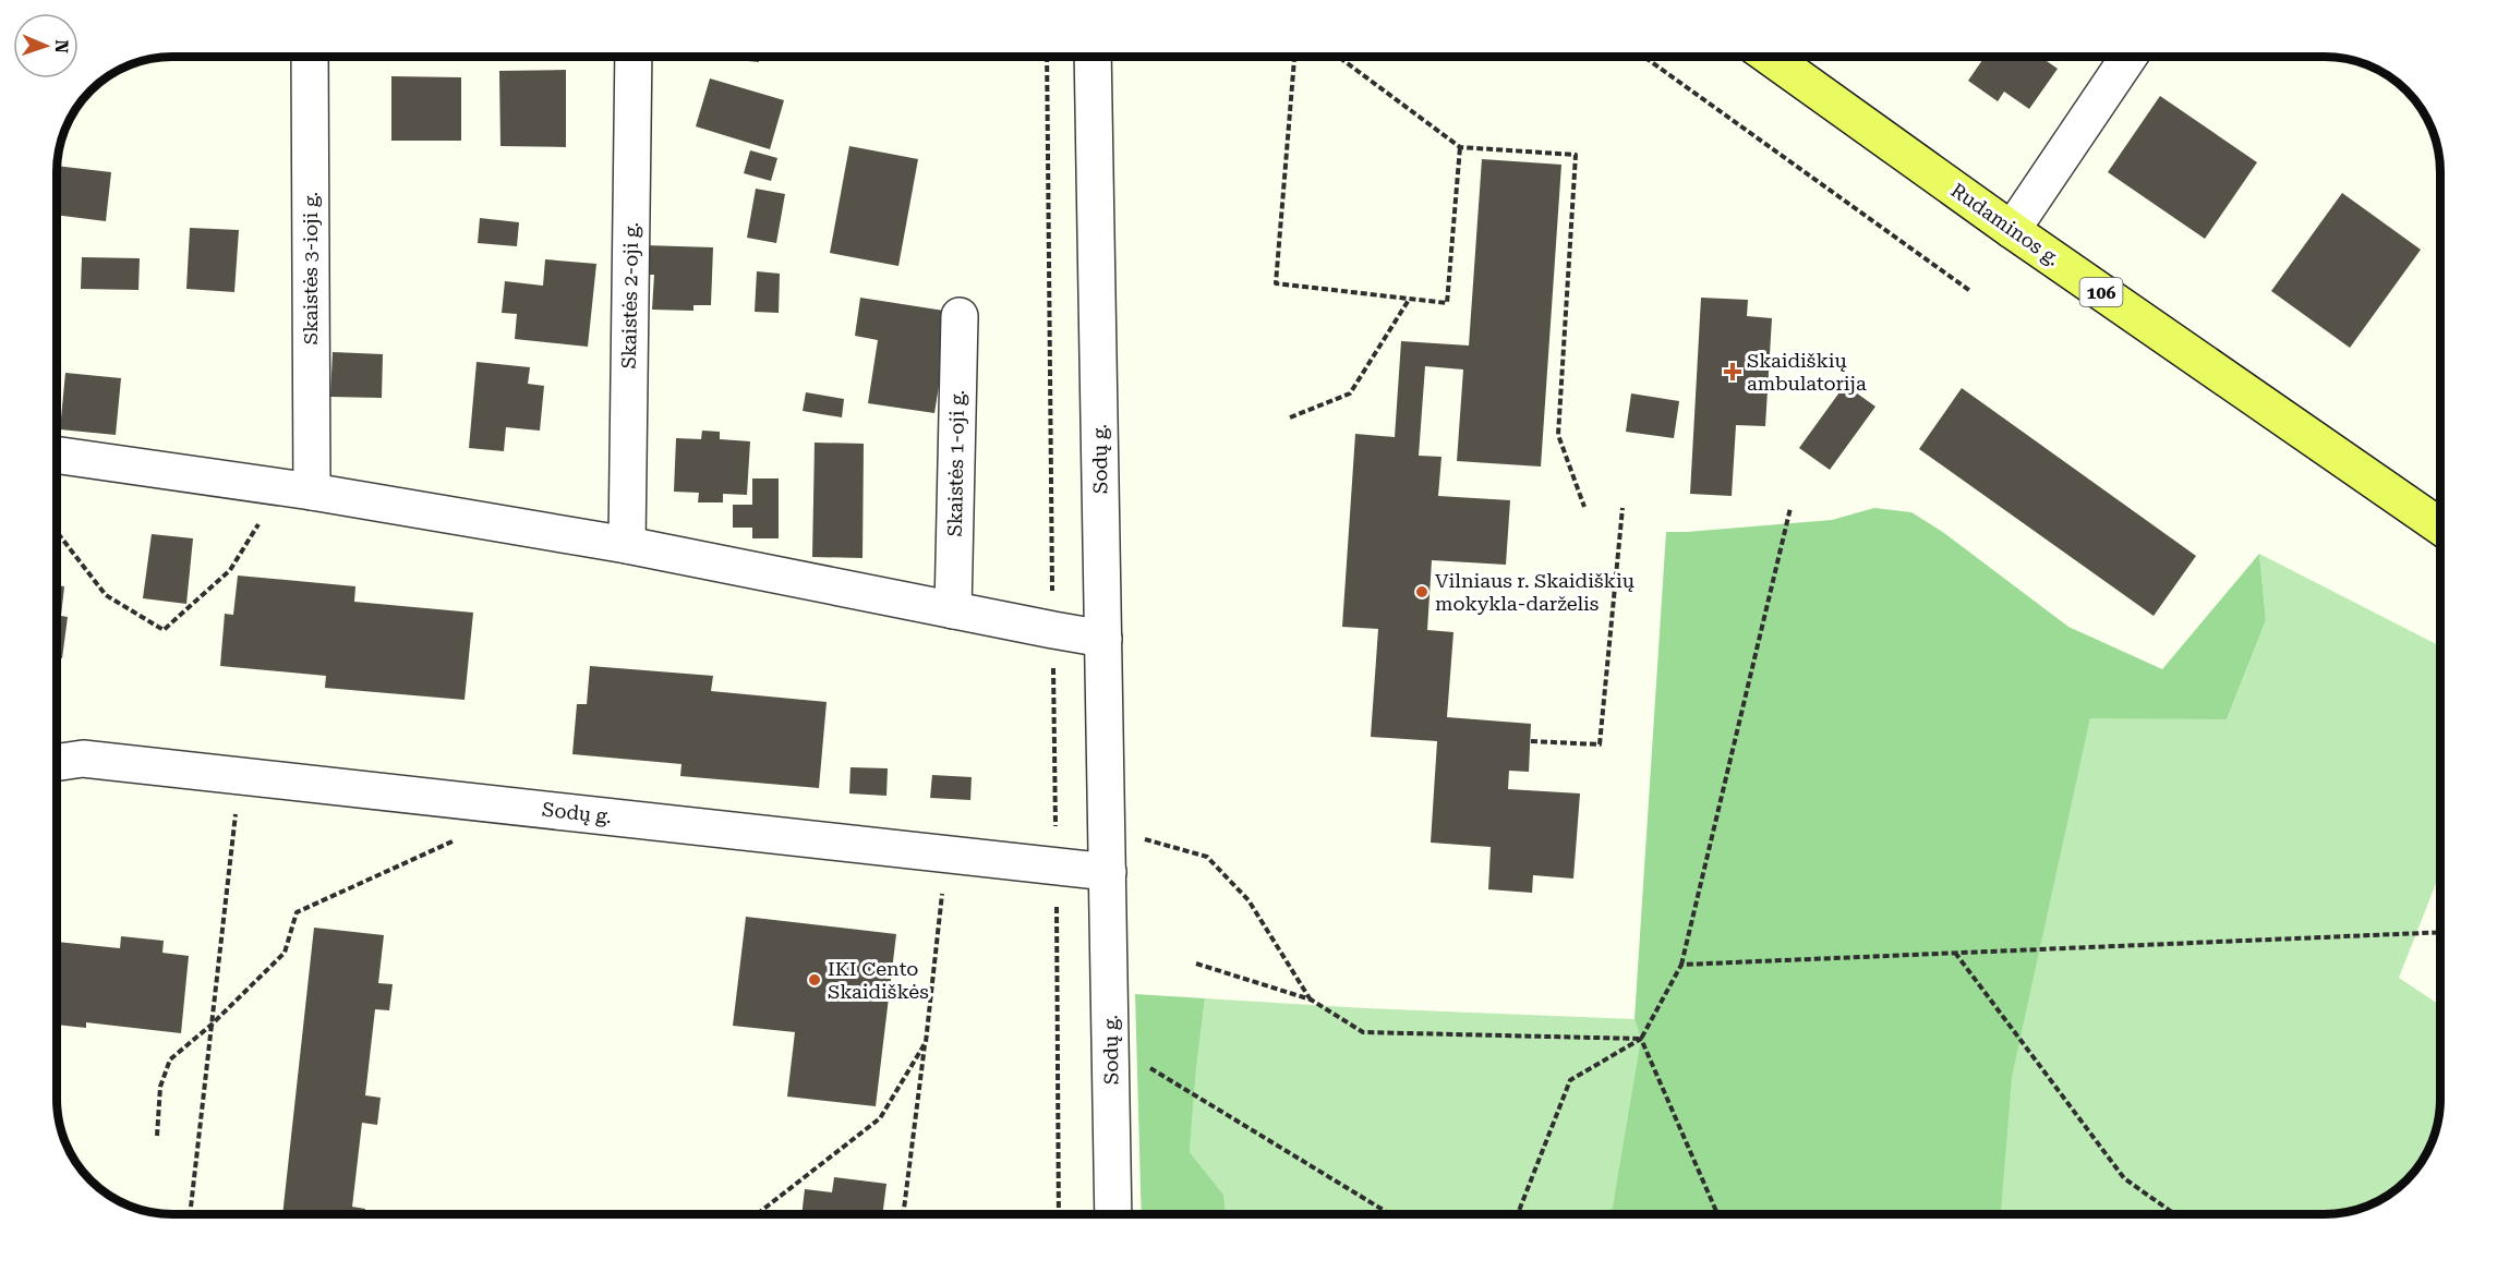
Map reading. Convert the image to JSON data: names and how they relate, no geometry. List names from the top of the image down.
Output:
{
  "streets": {
    "main road": ["Rudaminos g.", "106"],
    "street": [
      "Skaistės 3-ioji g.",
      "Skaistės 2-oji g.",
      "Sodų g.",
      "Skaistės 1-oji g."
    ]
  },
  "places": {
    "health": ["Skaidiškių ambulatorija"],
    "other": ["Vilniaus r. Skaidiškių mokykla-darželis", "IKI Cento Skaidiškės"]
  },
  "north": "right"
}
